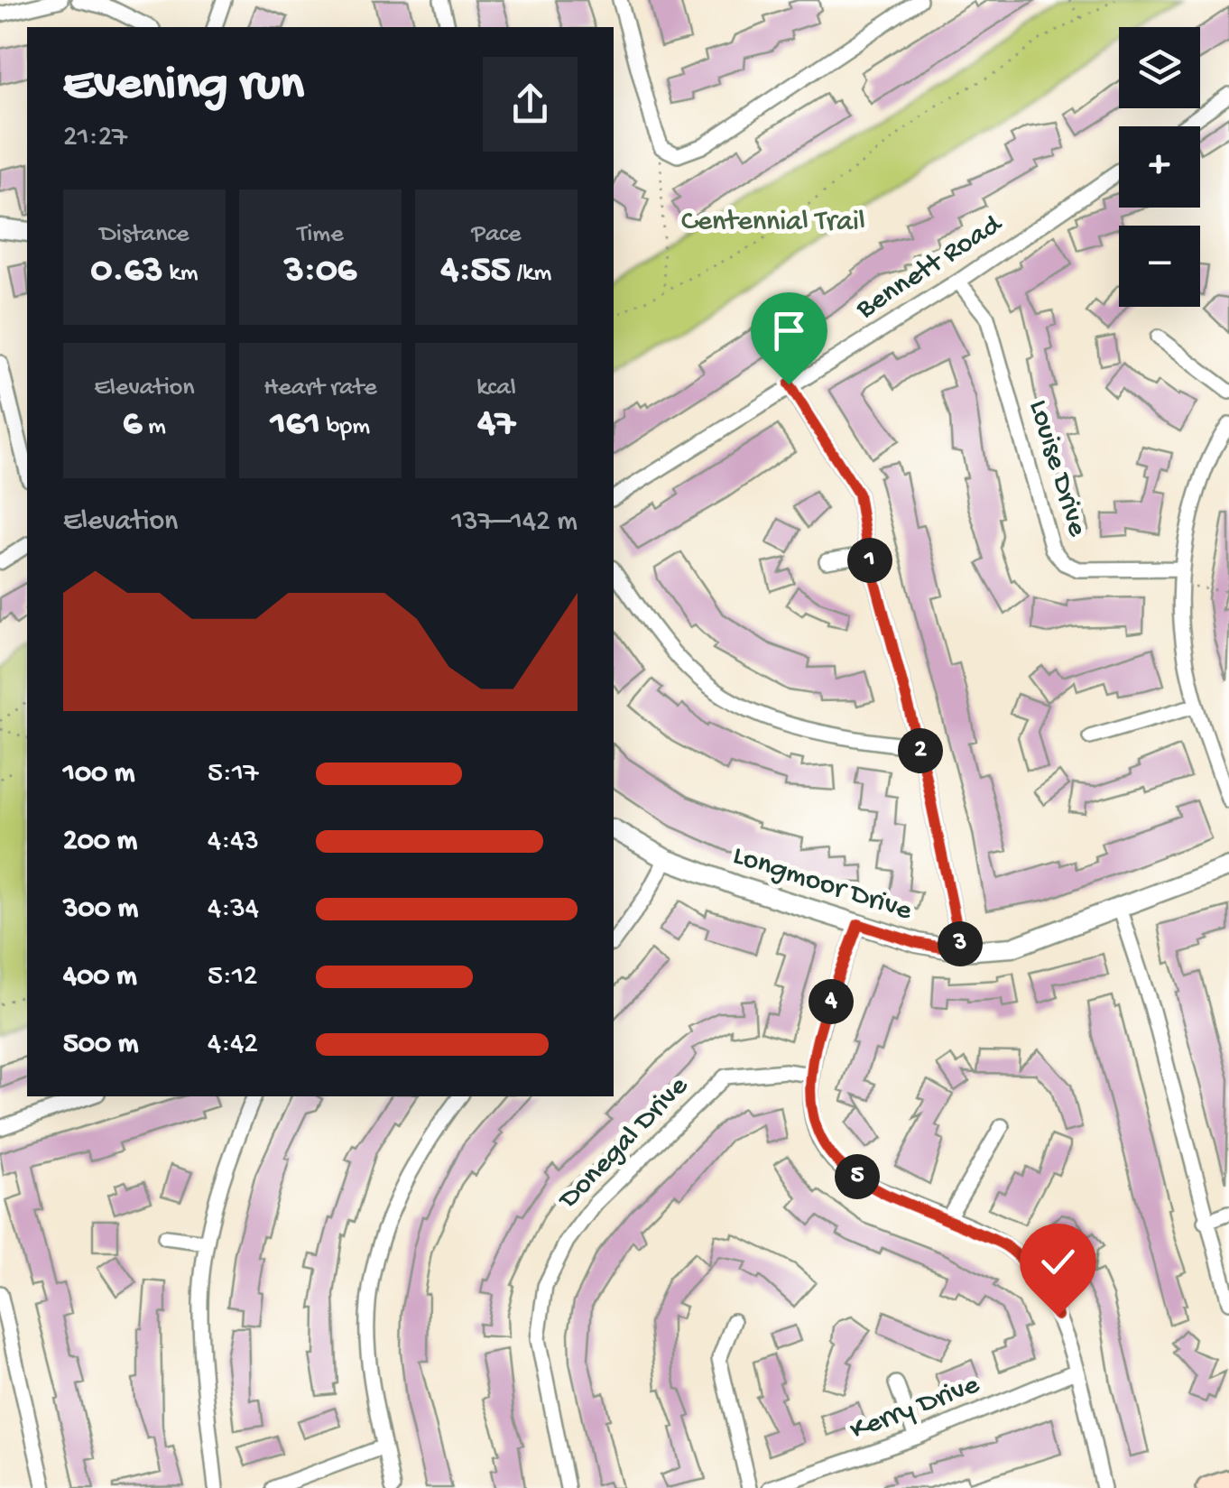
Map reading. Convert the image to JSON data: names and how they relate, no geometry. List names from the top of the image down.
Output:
{
  "streets": {
    "street": [
      "Bennett Road",
      "Louise Drive",
      "Longmoor Drive",
      "Donegal Drive",
      "Kerry Drive"
    ]
  },
  "crossings": [
    ["Bennett Road", "Louise Drive"]
  ],
  "parks": ["Centennial Trail"],
  "page": {
    "map_buttons": ["+", "−"],
    "heading": ["Evening run", "21:27"],
    "stats": [
      ["Distance", "0.63 km"],
      ["Time", "3:06"],
      ["Pace", "4:55 /km"],
      ["Elevation", "6 m"],
      ["Heart rate", "161 bpm"],
      ["kcal", "47"]
    ],
    "chart": ["Elevation", "137–142 m"],
    "pins": [
      "1",
      "2",
      "3",
      "4",
      "5"
    ],
    "list": [
      {
        "name": "100 m",
        "note": "5:17"
      },
      {
        "name": "200 m",
        "note": "4:43"
      },
      {
        "name": "300 m",
        "note": "4:34"
      },
      {
        "name": "400 m",
        "note": "5:12"
      },
      {
        "name": "500 m",
        "note": "4:42"
      }
    ]
  }
}
